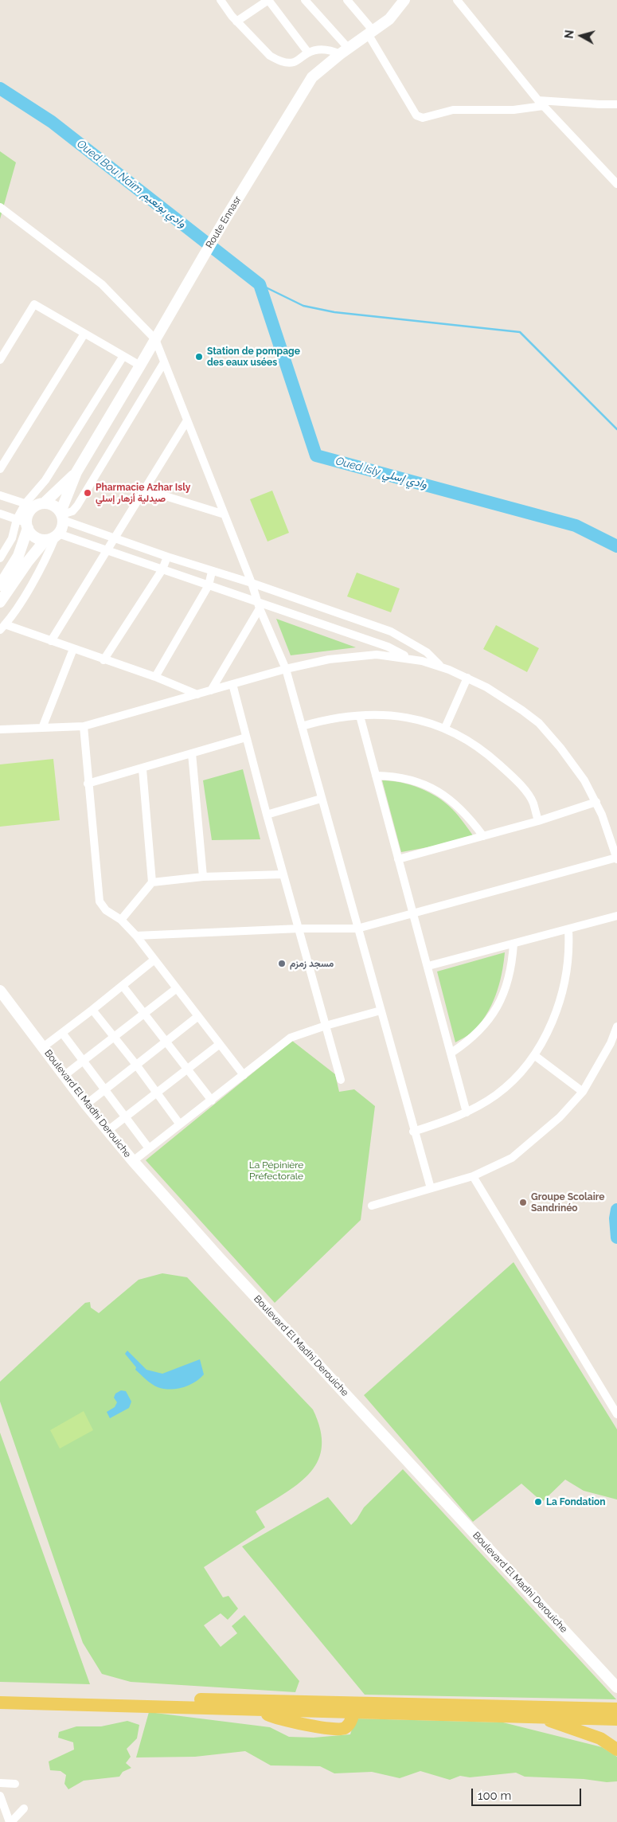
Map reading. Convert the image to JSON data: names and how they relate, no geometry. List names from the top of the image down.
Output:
{
  "streets": {
    "street": ["Route Ennasr", "Boulevard El Madhi Derouiche"]
  },
  "water": ["Oued Bou Naïm وادي بونعيم", "Oued Isly وادي إسلي"],
  "parks": ["La Pépinière Préfectorale"],
  "places": [
    "Station de pompage des eaux usées",
    "Pharmacie Azhar Isly صيدلية أزهار إسلي",
    "مسجد زمزم",
    "Groupe Scolaire Sandrinéo",
    "La Fondation"
  ],
  "scale_bar": "100 m",
  "north": "left"
}
